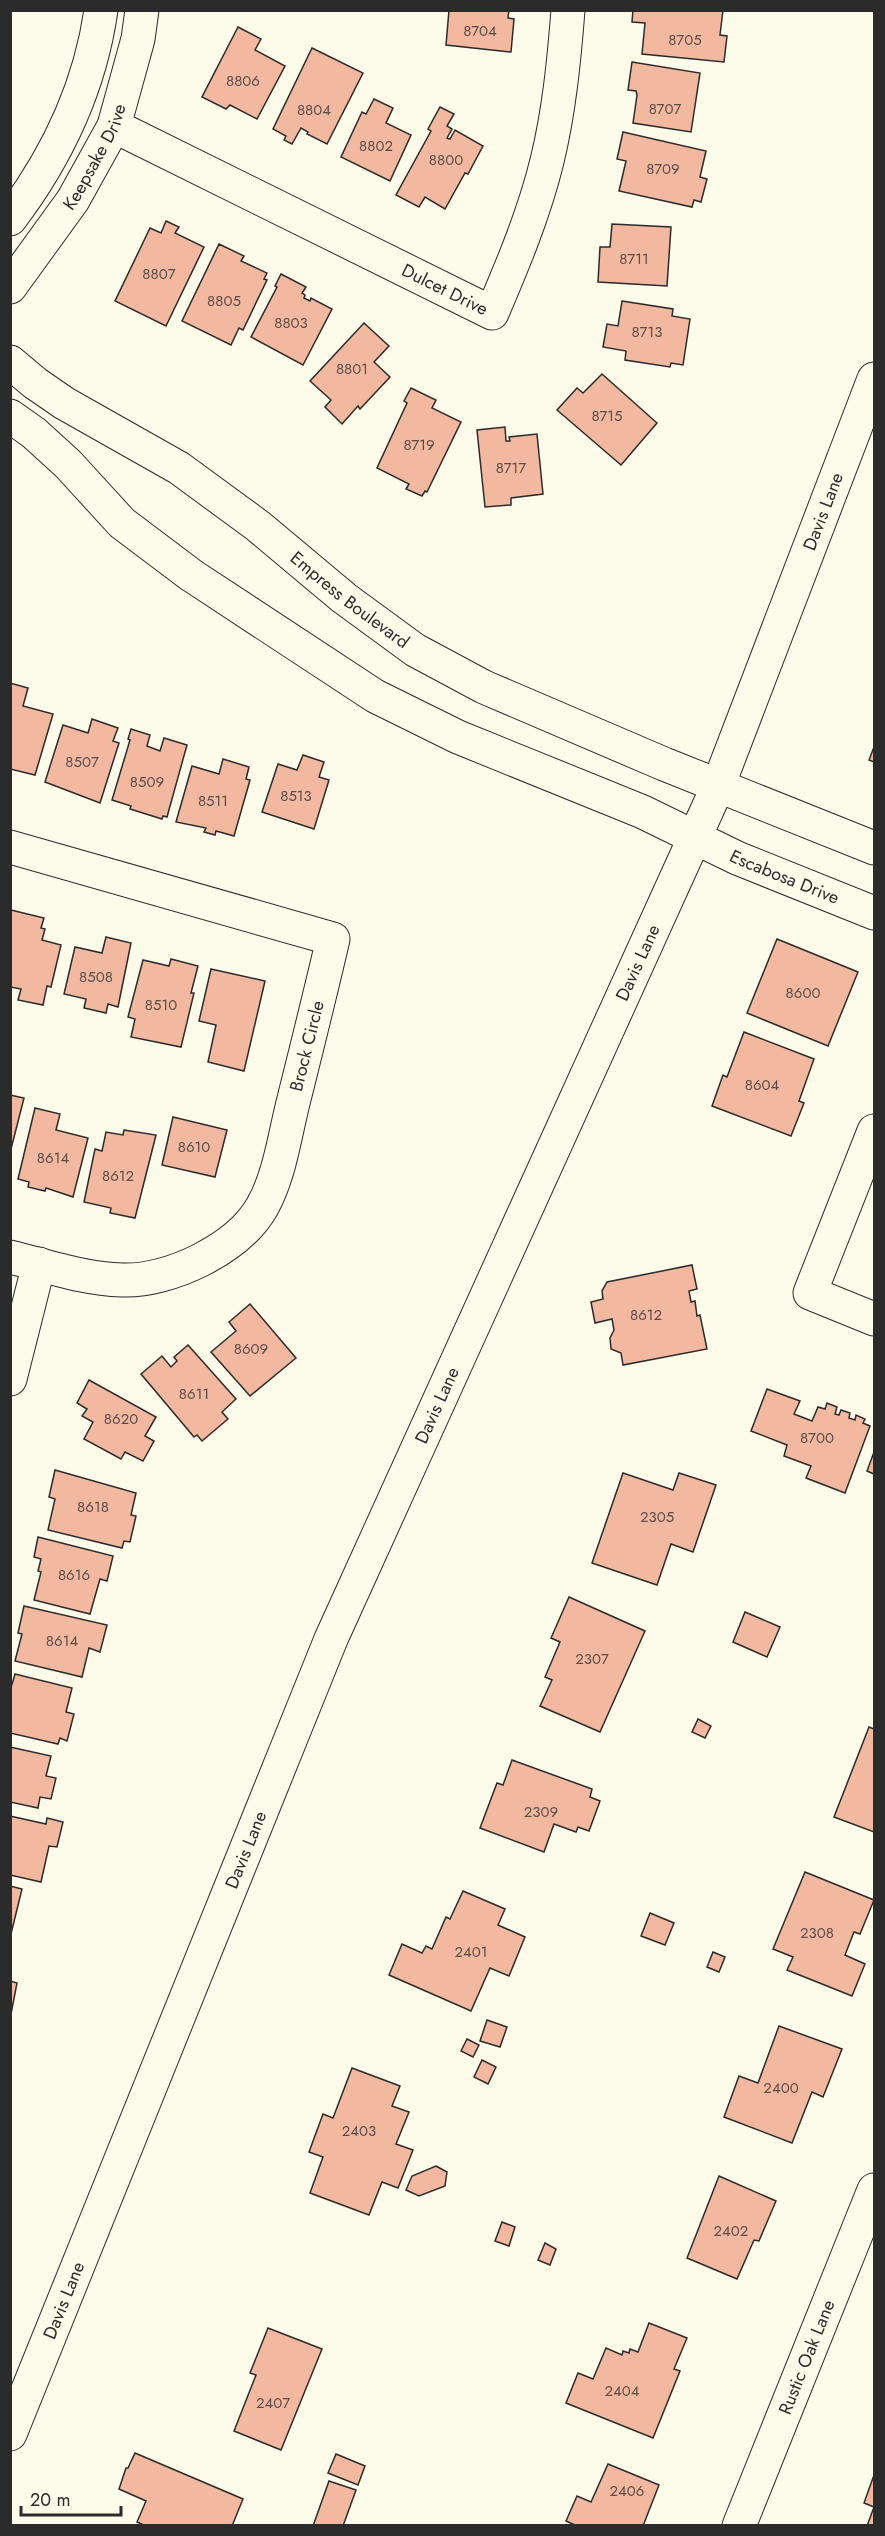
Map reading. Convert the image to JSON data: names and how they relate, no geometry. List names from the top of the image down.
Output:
{
  "streets": {
    "street": [
      "Keepsake Drive",
      "Dulcet Drive",
      "Davis Lane",
      "Empress Boulevard",
      "Escabosa Drive",
      "Brock Circle",
      "Rustic Oak Lane"
    ]
  },
  "crossings": [
    ["Keepsake Drive", "Dulcet Drive"],
    ["Davis Lane", "Empress Boulevard"],
    ["Davis Lane", "Escabosa Drive"]
  ],
  "house_numbers": [
    "8704",
    "8705",
    "8806",
    "8707",
    "8804",
    "8802",
    "8800",
    "8709",
    "8711",
    "8807",
    "8805",
    "8803",
    "8713",
    "8801",
    "8715",
    "8719",
    "8717",
    "8507",
    "8509",
    "8513",
    "8511",
    "8508",
    "8600",
    "8510",
    "8604",
    "8610",
    "8614",
    "8612",
    "8612",
    "8609",
    "8611",
    "8620",
    "8700",
    "8618",
    "2305",
    "8616",
    "8614",
    "2307",
    "2309",
    "2308",
    "2401",
    "2400",
    "2403",
    "2402",
    "2404",
    "2407",
    "2406"
  ],
  "scale_bar": "20 m"
}
